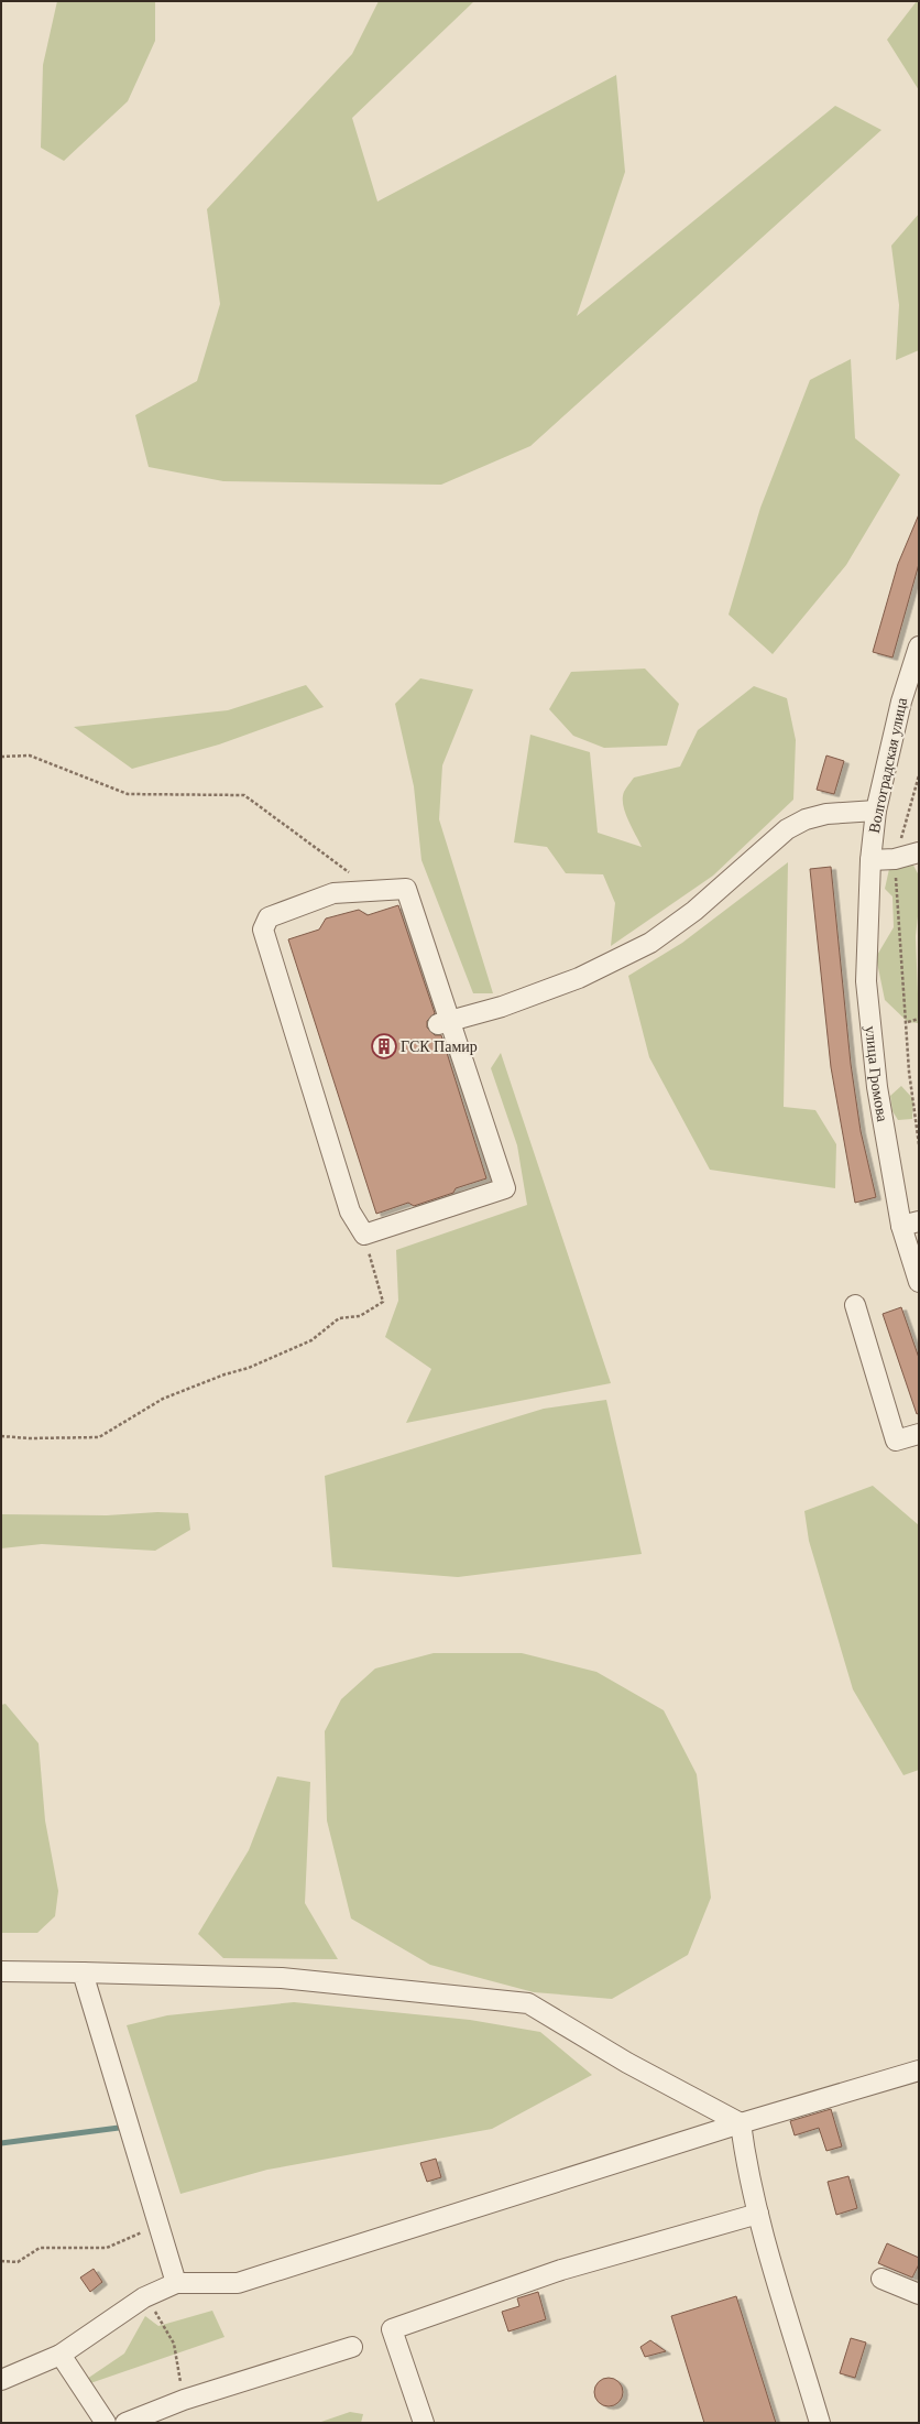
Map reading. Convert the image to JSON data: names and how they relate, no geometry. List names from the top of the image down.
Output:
{
  "streets": {
    "street": ["Волгоградская улица", "улица Громова"]
  },
  "crossings": [
    ["Волгоградская улица", "улица Громова"]
  ],
  "places": {
    "building": ["ГСК Памир"]
  }
}
